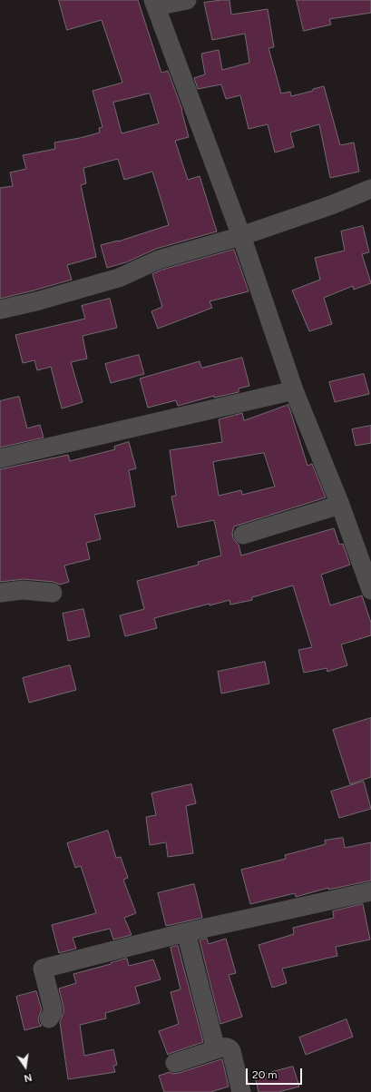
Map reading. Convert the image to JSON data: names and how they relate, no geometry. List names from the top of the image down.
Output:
{
  "scale_bar": "20 m",
  "north": "bottom"
}
